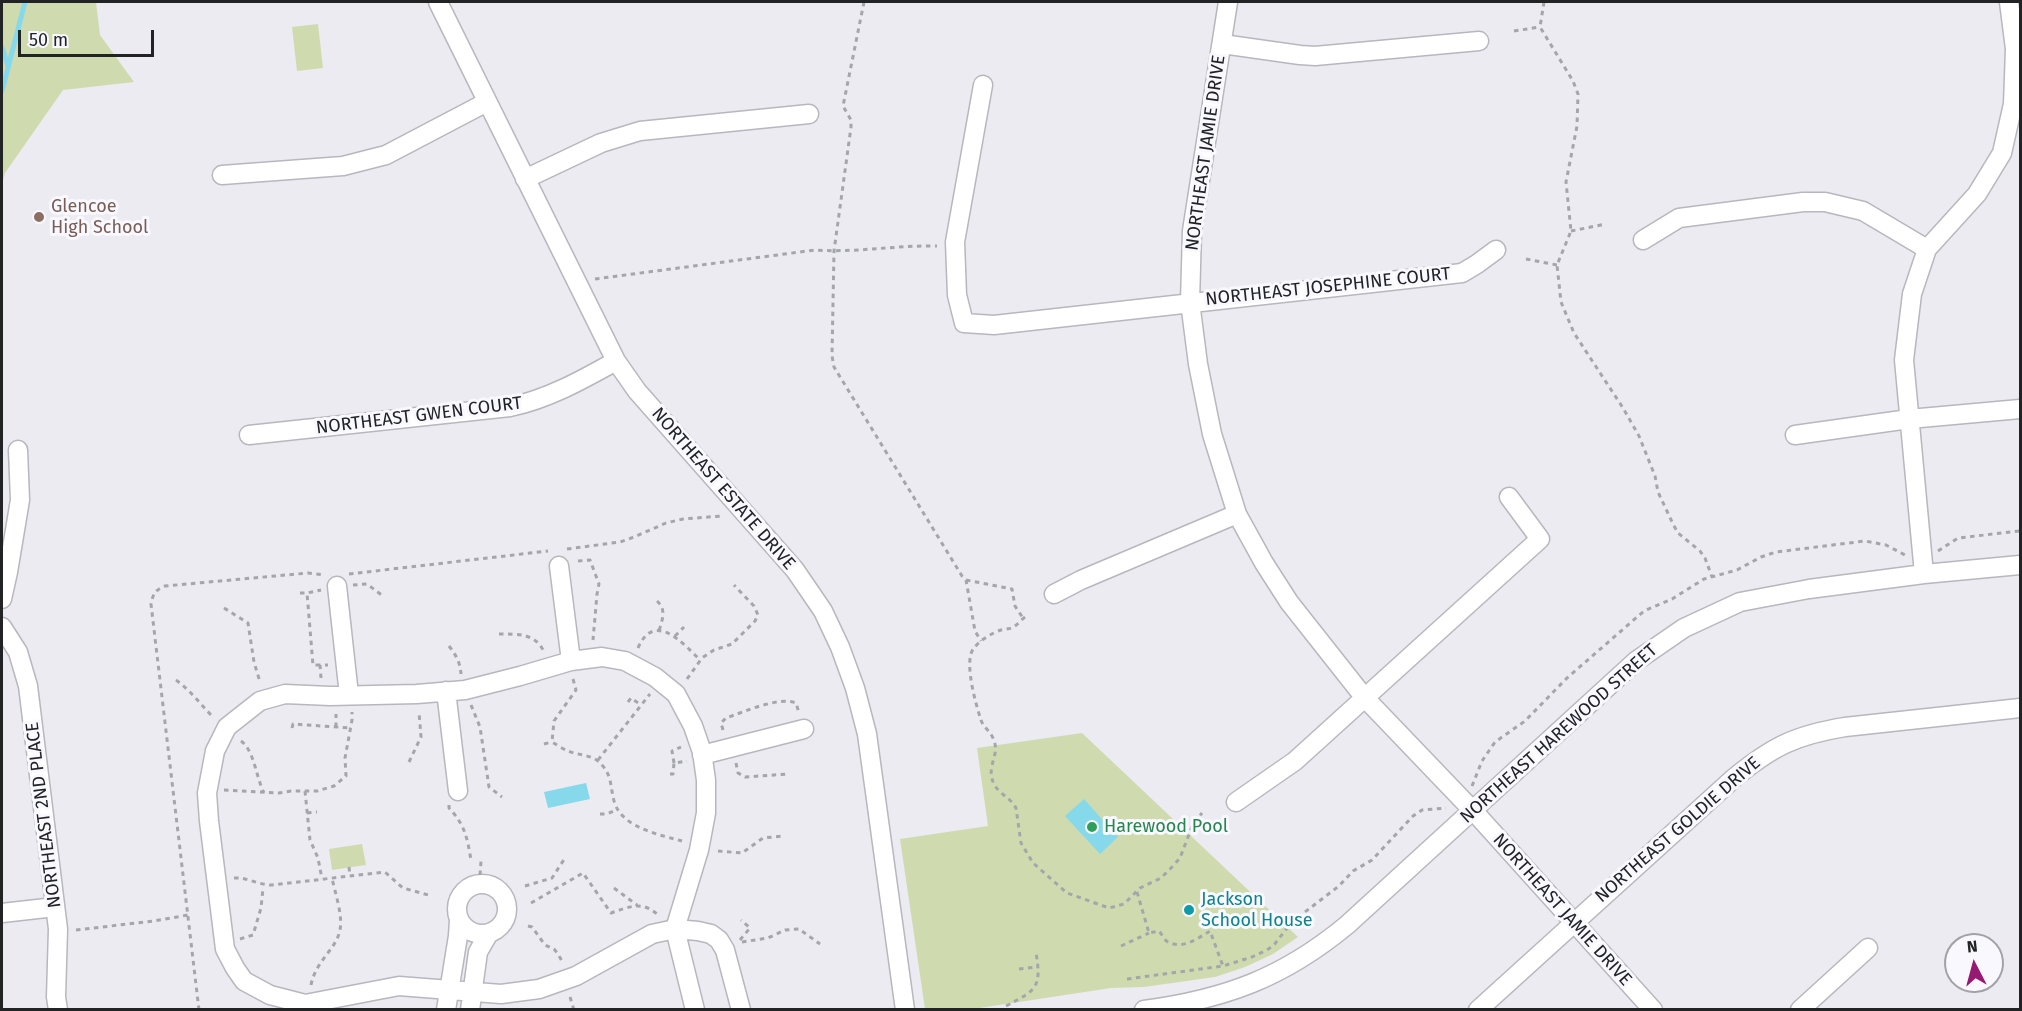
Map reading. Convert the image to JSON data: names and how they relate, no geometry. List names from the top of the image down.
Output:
{
  "streets": {
    "street": [
      "NORTHEAST JAMIE DRIVE",
      "NORTHEAST JOSEPHINE COURT",
      "NORTHEAST GWEN COURT",
      "NORTHEAST ESTATE DRIVE",
      "NORTHEAST HAREWOOD STREET",
      "NORTHEAST 2ND PLACE",
      "NORTHEAST GOLDIE DRIVE"
    ]
  },
  "crossings": [
    ["NORTHEAST JAMIE DRIVE", "NORTHEAST JOSEPHINE COURT"],
    ["NORTHEAST JAMIE DRIVE", "NORTHEAST HAREWOOD STREET"],
    ["NORTHEAST JAMIE DRIVE", "NORTHEAST GOLDIE DRIVE"],
    ["NORTHEAST GWEN COURT", "NORTHEAST ESTATE DRIVE"]
  ],
  "places": ["Glencoe High School", "Harewood Pool", "Jackson School House"],
  "scale_bar": "50 m",
  "north": "top"
}
